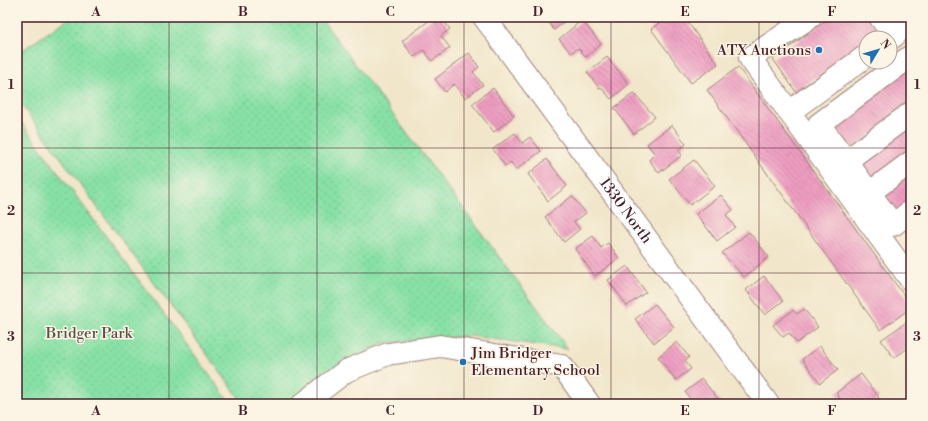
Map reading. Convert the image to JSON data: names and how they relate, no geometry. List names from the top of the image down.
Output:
{
  "streets": {
    "street": ["1330 North"]
  },
  "parks": ["Bridger Park"],
  "places": ["ATX Auctions", "Jim Bridger Elementary School"],
  "north": "top right",
  "grid": {
    "columns": [
      "A",
      "B",
      "C",
      "D",
      "E",
      "F"
    ],
    "rows": ["1", "2", "3"]
  }
}
